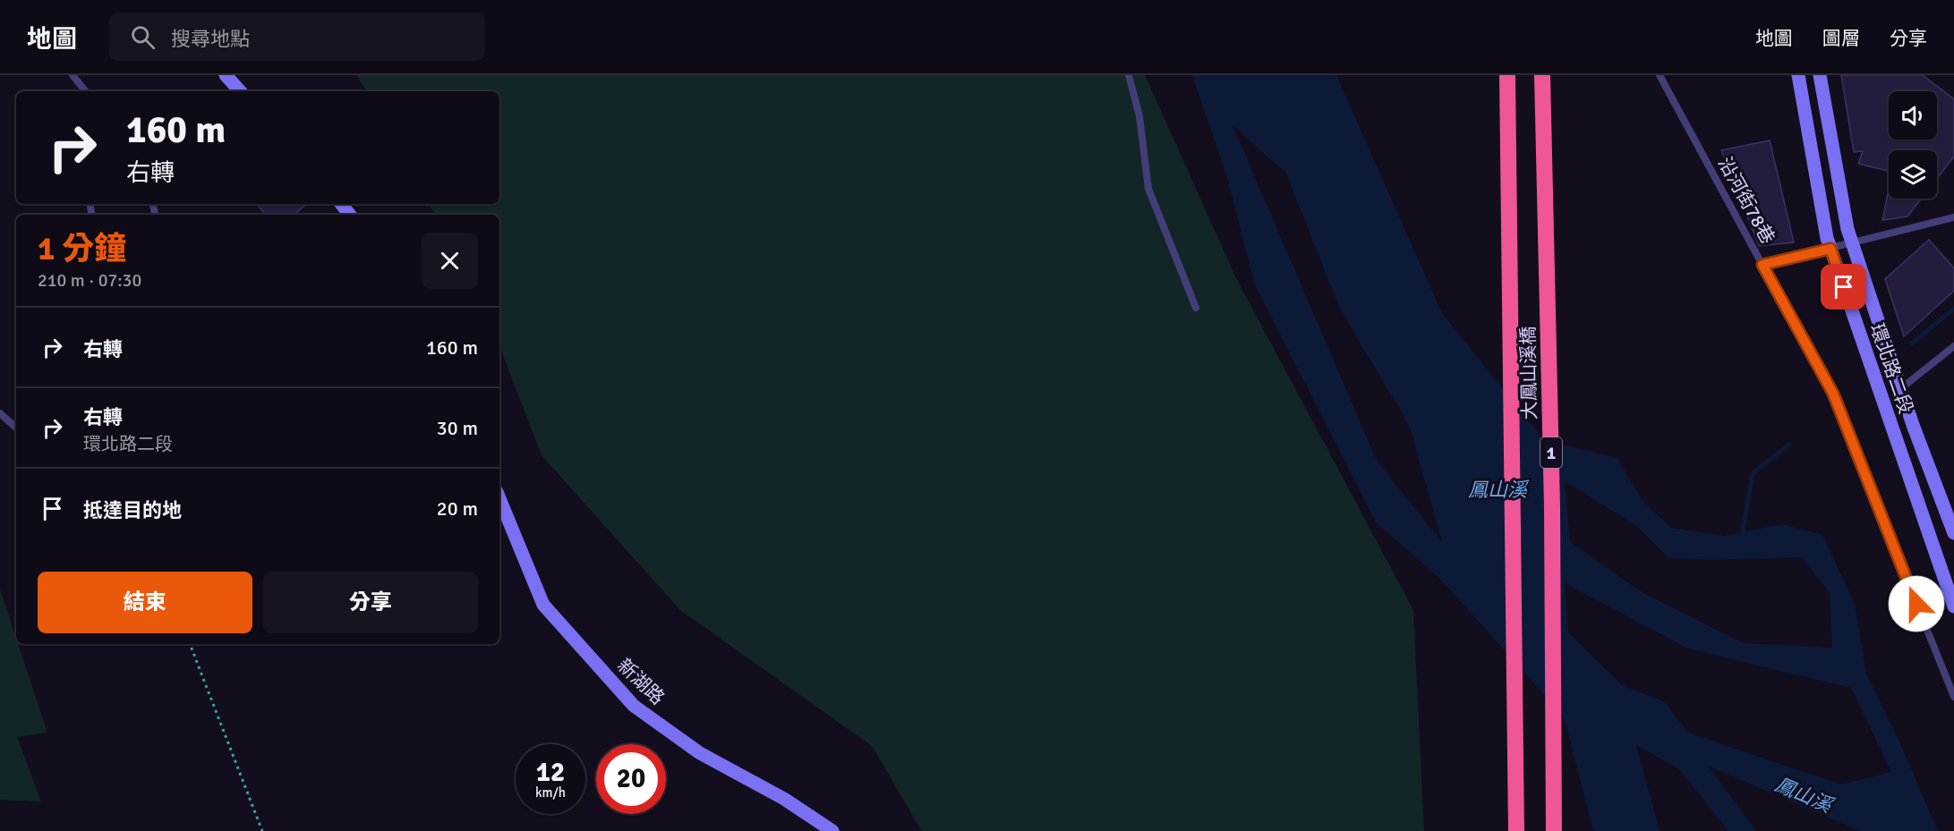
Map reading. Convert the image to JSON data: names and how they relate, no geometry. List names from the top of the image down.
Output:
{
  "streets": {
    "highway": ["大鳳山溪橋", "1"],
    "street": ["環北路二段", "新湖路"],
    "lane": ["沿河街78巷"]
  },
  "water": ["鳳山溪"],
  "page": {
    "header": "地圖",
    "search": "搜尋地點",
    "nav": ["地圖", "圖層", "分享"],
    "turn": ["160 m", "右轉"],
    "heading": ["1 分鐘", "210 m · 07:30"],
    "list": [
      {
        "name": "右轉",
        "value": "160 m"
      },
      {
        "name": "右轉",
        "note": "環北路二段",
        "value": "30 m"
      },
      {
        "name": "抵達目的地",
        "value": "20 m"
      }
    ],
    "buttons": ["結束", "分享"],
    "speed": "12 km/h",
    "limit": "20"
  }
}
